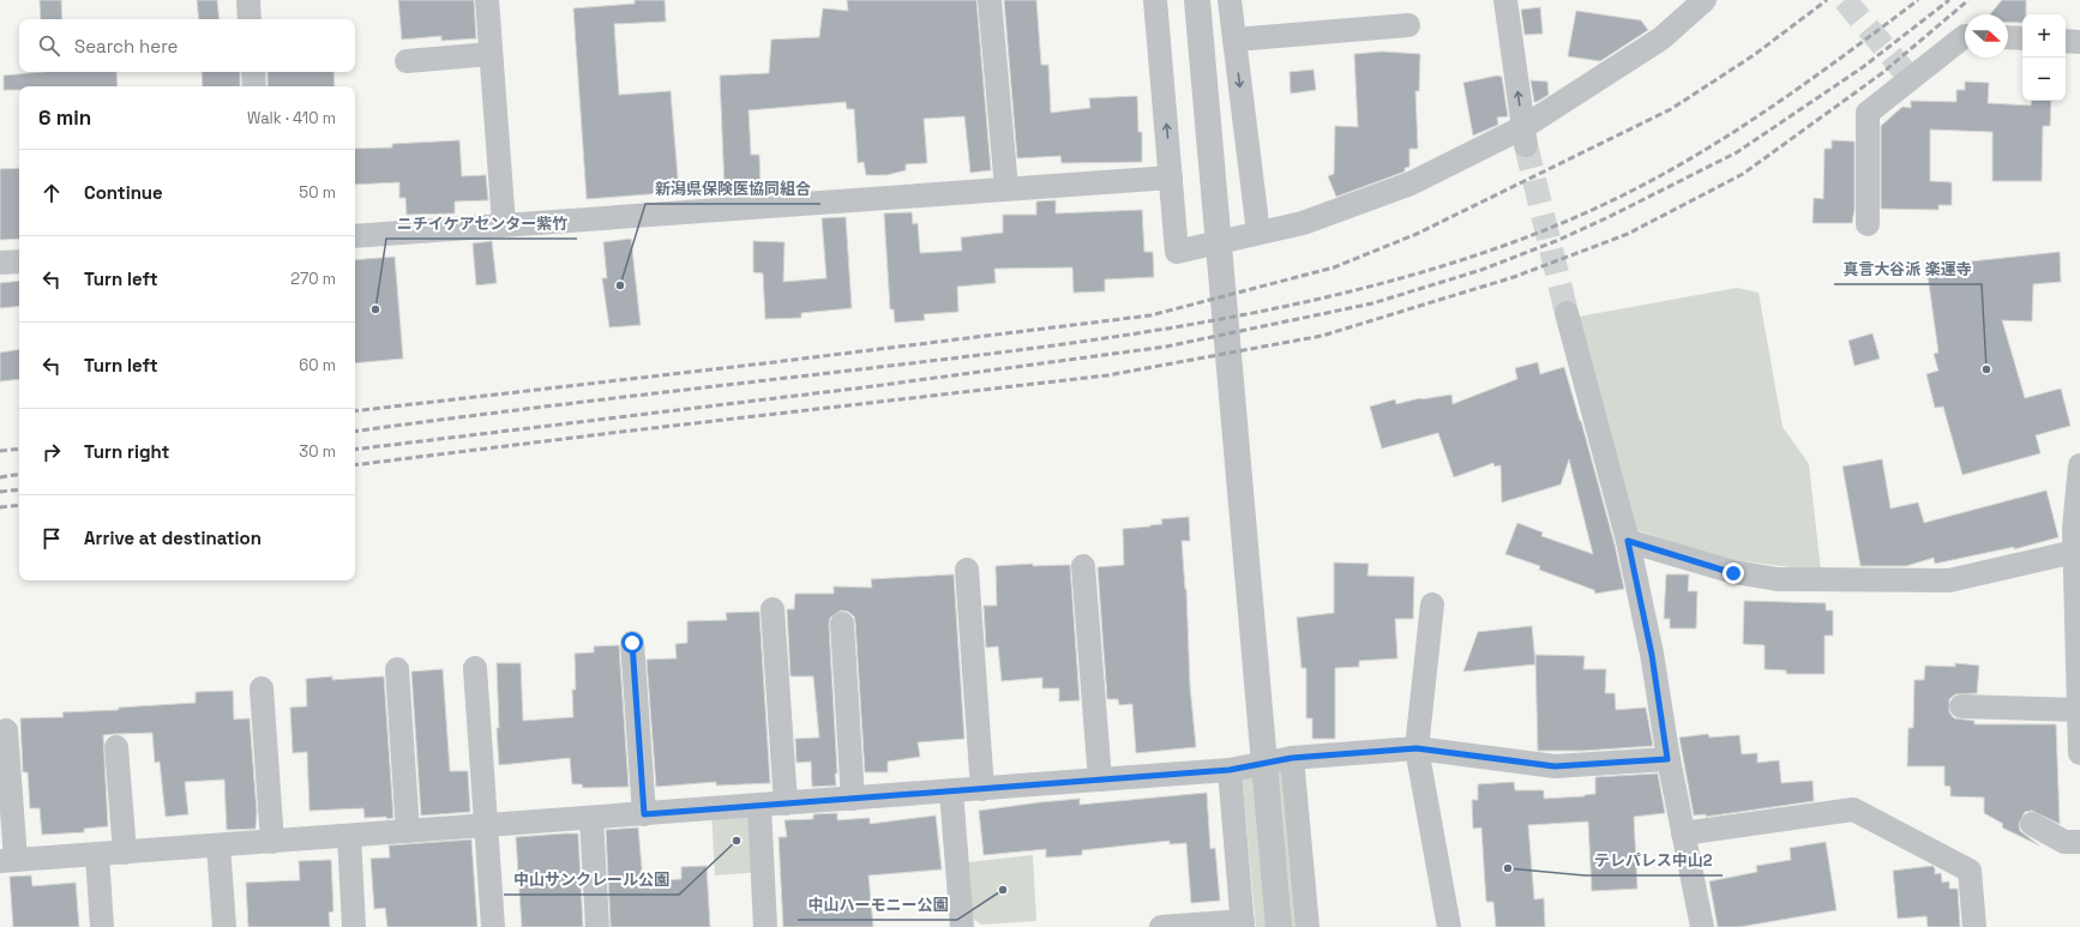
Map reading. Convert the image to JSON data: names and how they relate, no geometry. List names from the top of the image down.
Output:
{
  "places": [
    "新潟県保険医協同組合",
    "ニチイケアセンター紫竹",
    "真言大谷派 楽運寺",
    "中山サンクレール公園",
    "テレパレス中山2",
    "中山ハーモニー公園"
  ],
  "north": "right",
  "page": {
    "map_buttons": ["+", "−"],
    "search": "Search here",
    "heading": ["6 min", "Walk · 410 m"],
    "list": [
      ["Continue", "50 m"],
      ["Turn left", "270 m"],
      ["Turn left", "60 m"],
      ["Turn right", "30 m"],
      "Arrive at destination"
    ]
  }
}
